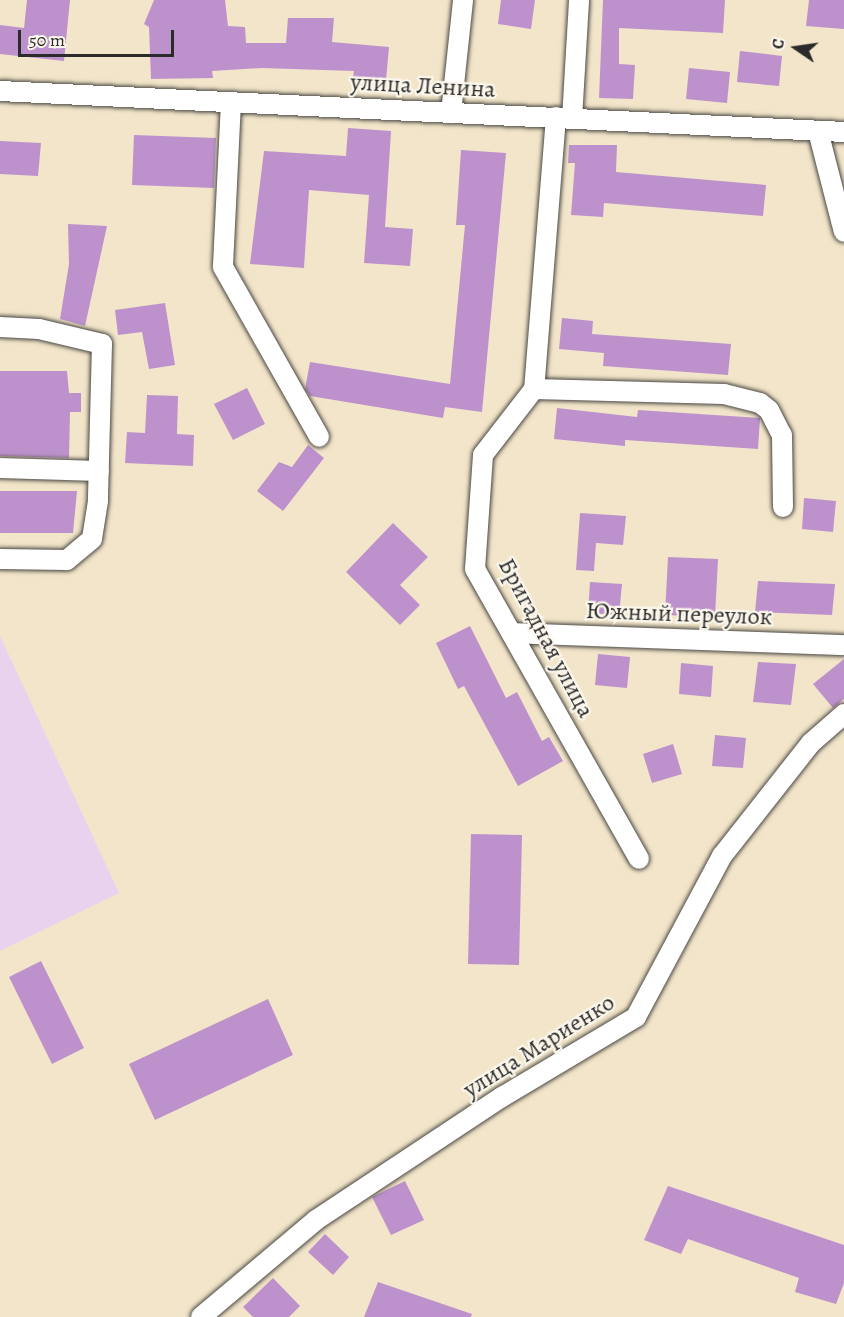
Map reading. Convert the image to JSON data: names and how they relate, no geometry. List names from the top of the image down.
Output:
{
  "streets": {
    "street": [
      "улица Ленина",
      "Южный переулок",
      "Бригадная улица",
      "улица Мариенко"
    ]
  },
  "crossings": [
    ["Южный переулок", "Бригадная улица"]
  ],
  "scale_bar": "50 m",
  "north": "left"
}
